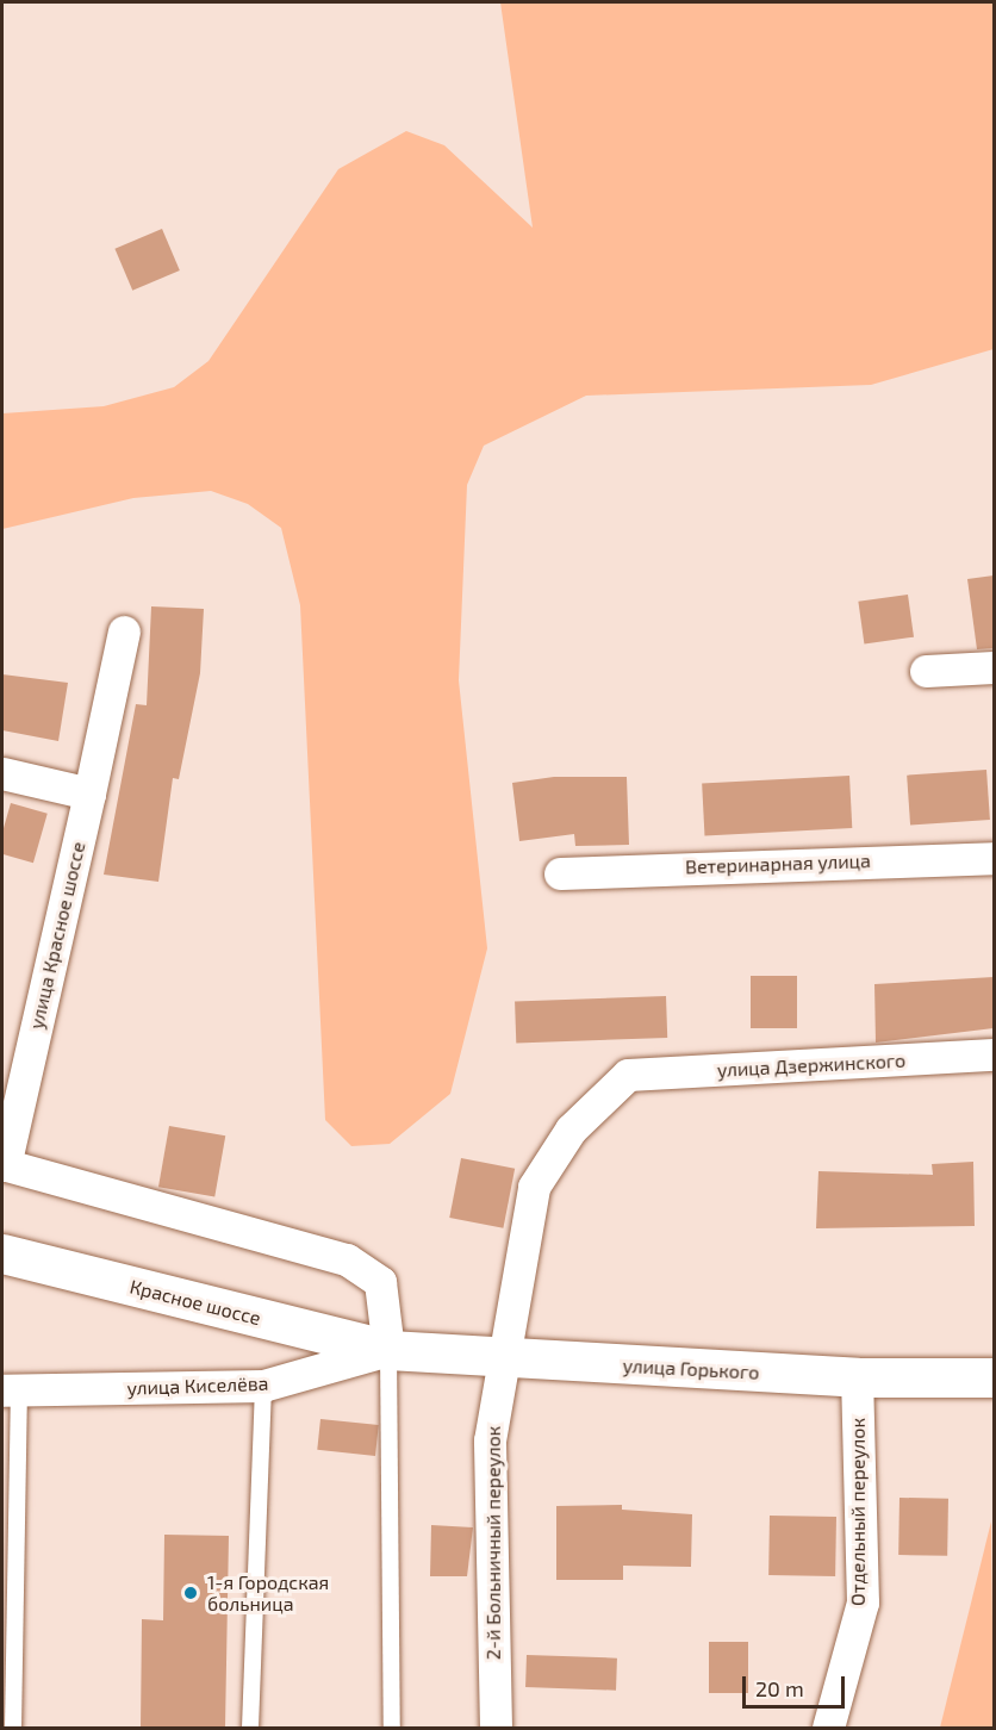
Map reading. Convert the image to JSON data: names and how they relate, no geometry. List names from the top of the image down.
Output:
{
  "streets": {
    "main road": ["Красное шоссе", "улица Горького"],
    "street": [
      "Ветеринарная улица",
      "улица Красное шоссе",
      "улица Дзержинского",
      "улица Киселёва",
      "Отдельный переулок",
      "2-й Больничный переулок"
    ]
  },
  "crossings": [
    ["улица Красное шоссе", "Красное шоссе"],
    ["улица Красное шоссе", "улица Горького"],
    ["улица Красное шоссе", "улица Киселёва"],
    ["улица Дзержинского", "2-й Больничный переулок"],
    ["Красное шоссе", "улица Горького"],
    ["Красное шоссе", "улица Киселёва"],
    ["улица Горького", "улица Киселёва"],
    ["улица Горького", "Отдельный переулок"],
    ["улица Горького", "2-й Больничный переулок"]
  ],
  "places": ["1-я Городская больница"],
  "scale_bar": "20 m"
}
